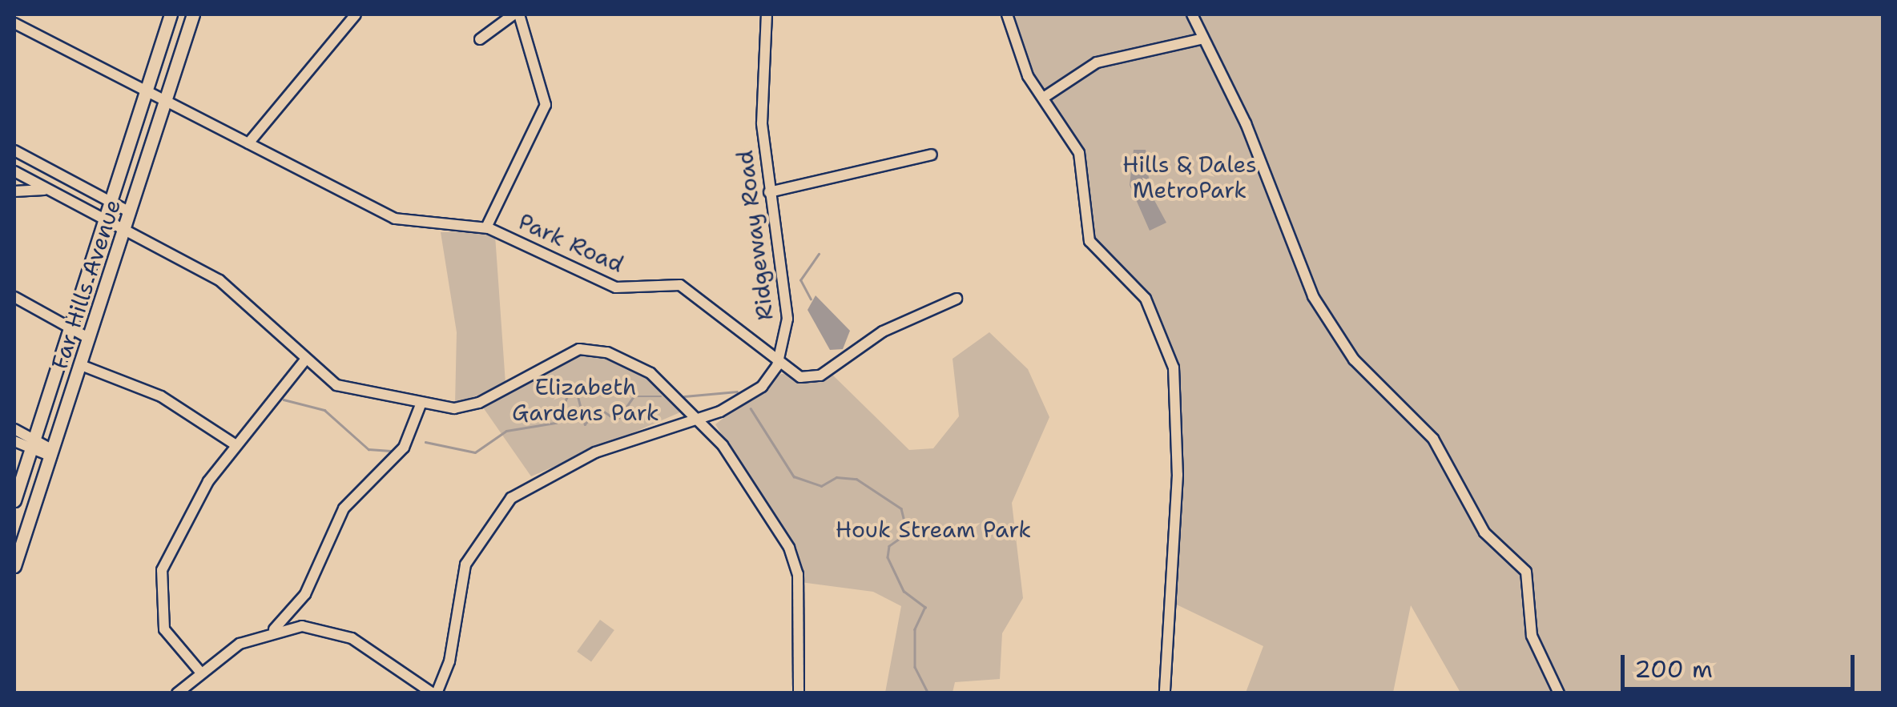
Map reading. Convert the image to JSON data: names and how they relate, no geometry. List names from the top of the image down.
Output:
{
  "streets": {
    "main road": ["Far Hills Avenue"],
    "street": ["Ridgeway Road", "Park Road"]
  },
  "crossings": [
    ["Ridgeway Road", "Park Road"],
    ["Park Road", "Far Hills Avenue"]
  ],
  "parks": ["Hills & Dales MetroPark", "Elizabeth Gardens Park", "Houk Stream Park"],
  "scale_bar": "200 m"
}
